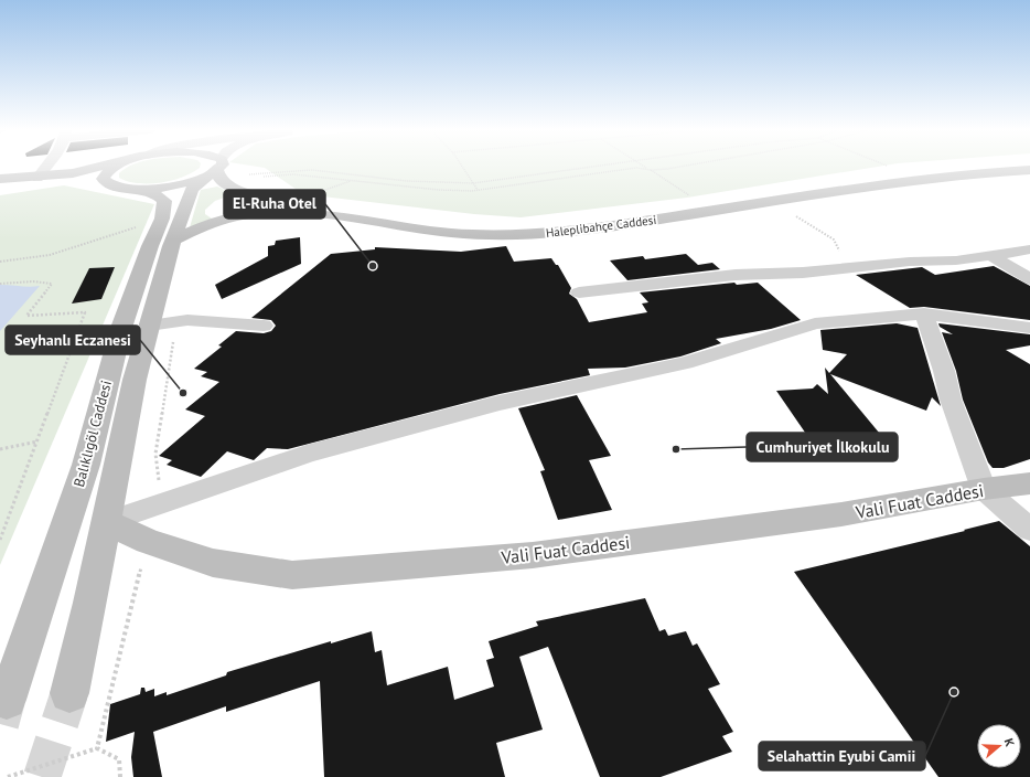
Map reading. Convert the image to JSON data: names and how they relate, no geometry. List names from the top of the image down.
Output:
{
  "streets": {
    "main road": ["Haleplibahçe Caddesi", "Balıklıgöl Caddesi", "Vali Fuat Caddesi"]
  },
  "crossings": [
    ["Haleplibahçe Caddesi", "Balıklıgöl Caddesi"],
    ["Balıklıgöl Caddesi", "Vali Fuat Caddesi"]
  ],
  "places": [
    "El-Ruha Otel",
    "Seyhanlı Eczanesi",
    "Cumhuriyet İlkokulu",
    "Selahattin Eyubi Camii"
  ],
  "north": "right"
}
